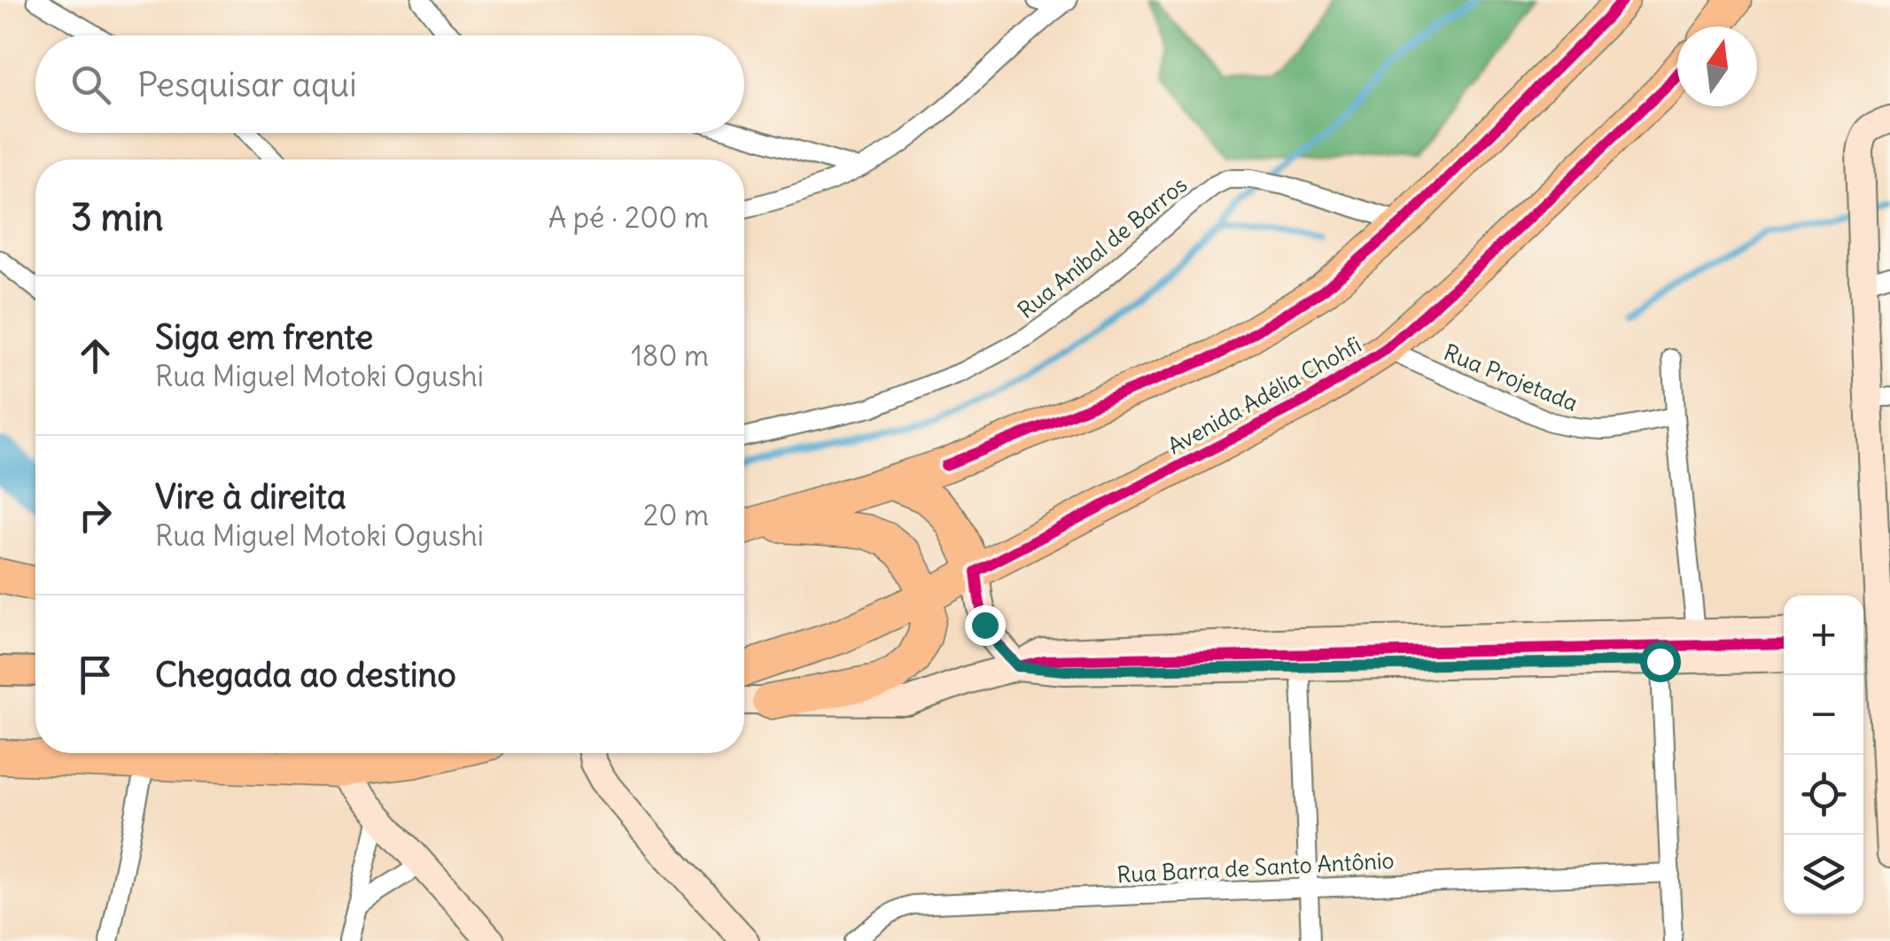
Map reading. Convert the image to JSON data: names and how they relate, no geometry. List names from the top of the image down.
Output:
{
  "streets": {
    "highway": ["Avenida Adélia Chohfi"],
    "street": ["Rua Aníbal de Barros", "Rua Projetada", "Rua Barra de Santo Antônio"]
  },
  "crossings": [
    ["Rua Projetada", "Avenida Adélia Chohfi"]
  ],
  "north": "top",
  "page": {
    "search": "Pesquisar aqui",
    "heading": ["3 min", "A pé · 200 m"],
    "list": [
      ["Siga em frente", "Rua Miguel Motoki Ogushi", "180 m"],
      ["Vire à direita", "Rua Miguel Motoki Ogushi", "20 m"],
      "Chegada ao destino"
    ],
    "map_buttons": ["+", "−"]
  }
}
